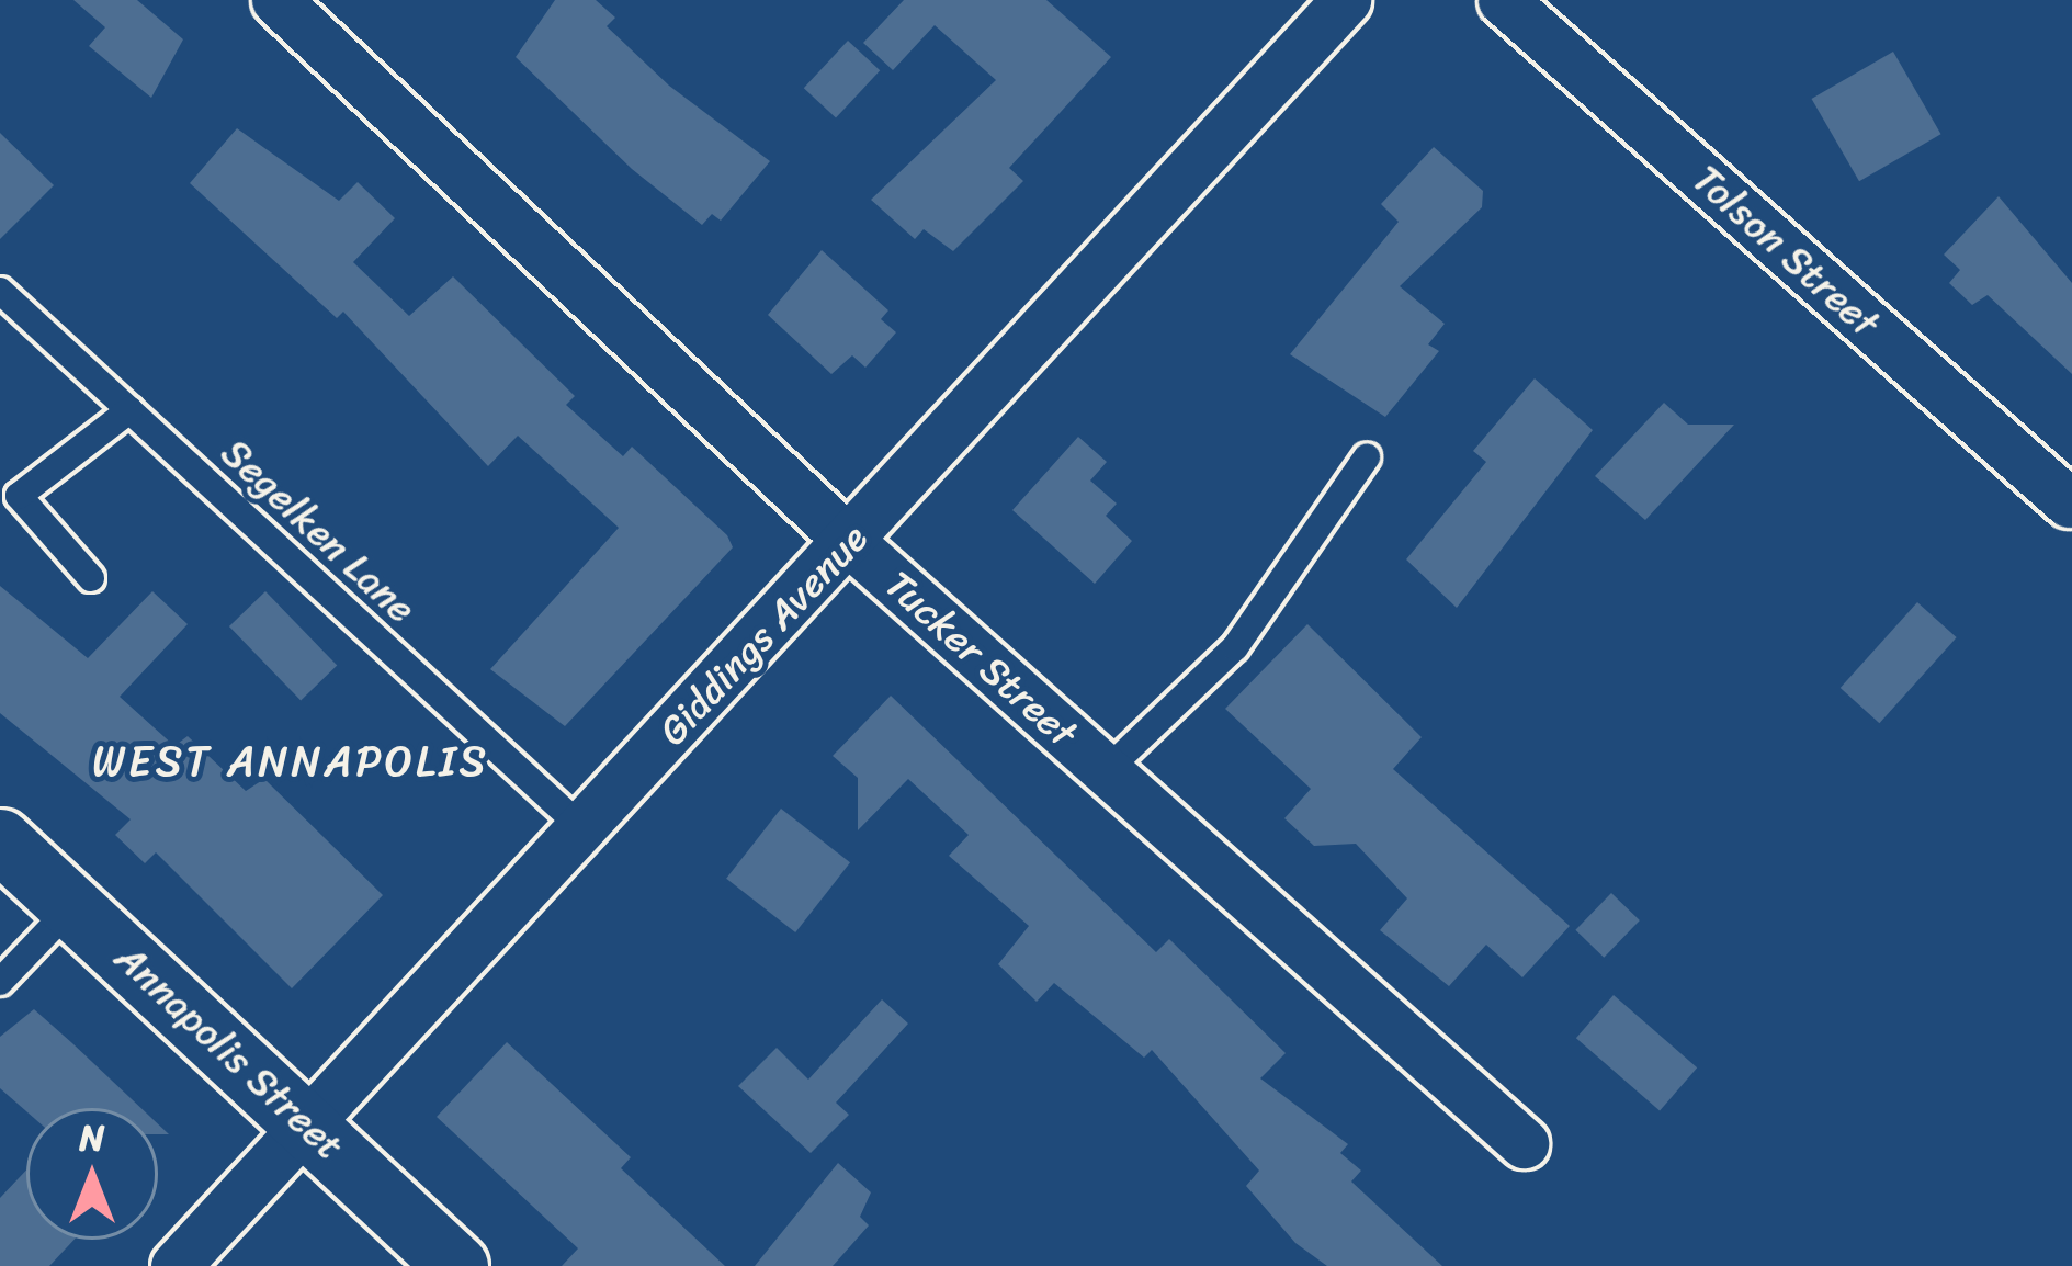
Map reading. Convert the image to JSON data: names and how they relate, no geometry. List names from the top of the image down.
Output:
{
  "streets": {
    "street": [
      "Tolson Street",
      "Giddings Avenue",
      "Tucker Street",
      "Annapolis Street"
    ],
    "lane": ["Segelken Lane"]
  },
  "crossings": [
    ["Segelken Lane", "Giddings Avenue"],
    ["Giddings Avenue", "Tucker Street"],
    ["Giddings Avenue", "Annapolis Street"]
  ],
  "districts": ["WEST ANNAPOLIS"],
  "north": "top"
}
